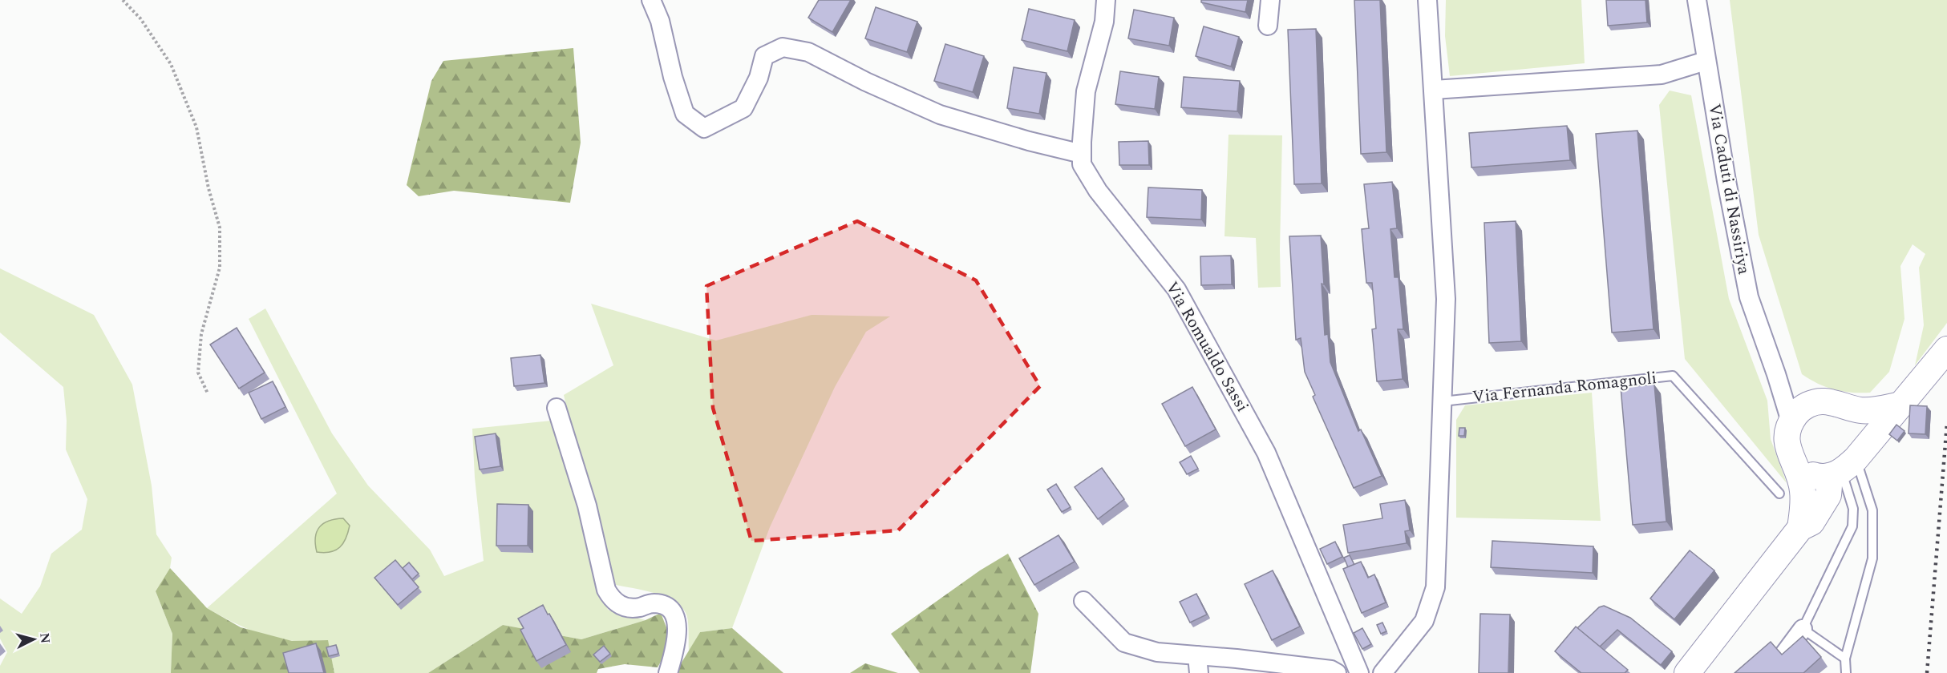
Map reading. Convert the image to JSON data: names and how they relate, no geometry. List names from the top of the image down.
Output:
{
  "streets": {
    "street": ["Via Caduti di Nassiriya", "Via Romualdo Sassi"],
    "lane": ["Via Fernanda Romagnoli"]
  },
  "north": "right"
}
